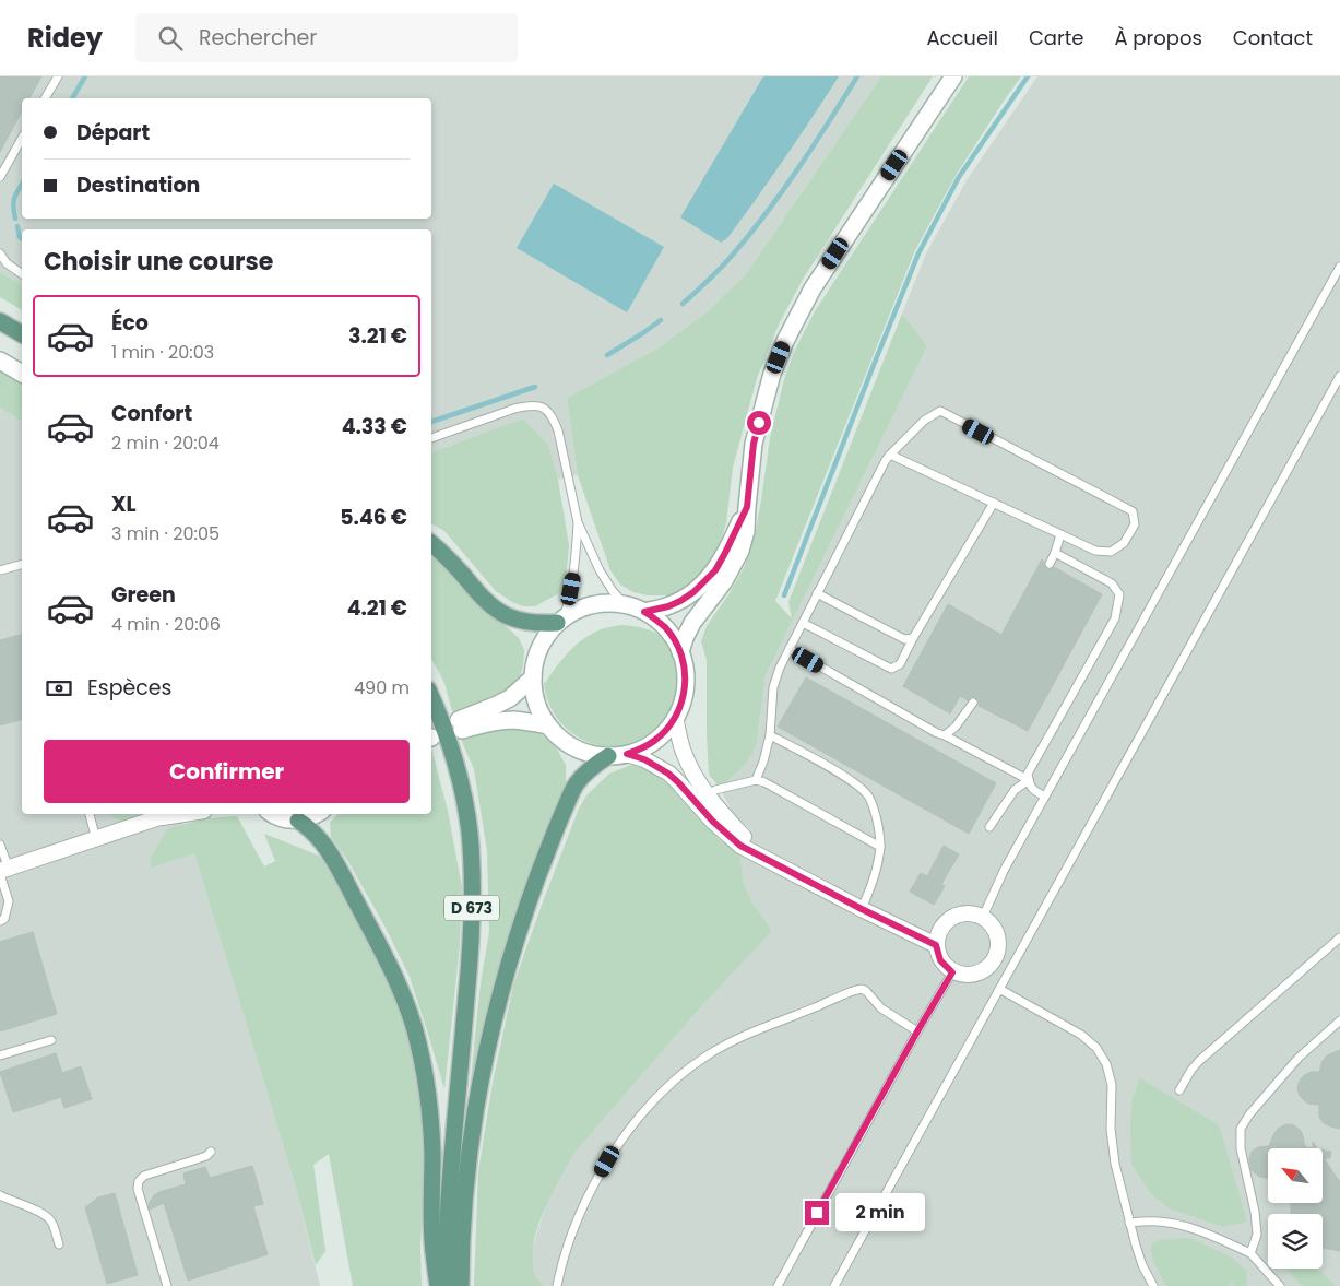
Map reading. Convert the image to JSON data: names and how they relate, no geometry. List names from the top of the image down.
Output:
{
  "streets": {
    "main road": ["D 673"]
  },
  "north": "top left",
  "page": {
    "header": "Ridey",
    "search": "Rechercher",
    "nav": [
      "Accueil",
      "Carte",
      "À propos",
      "Contact"
    ],
    "banner": ["Départ", "Destination"],
    "heading": "Choisir une course",
    "list": [
      {
        "name": "Éco",
        "note": "1 min · 20:03",
        "value": "3.21 €"
      },
      {
        "name": "Confort",
        "note": "2 min · 20:04",
        "value": "4.33 €"
      },
      {
        "name": "XL",
        "note": "3 min · 20:05",
        "value": "5.46 €"
      },
      {
        "name": "Green",
        "note": "4 min · 20:06",
        "value": "4.21 €"
      }
    ],
    "pay": ["Espèces", "490 m"],
    "buttons": "Confirmer",
    "bubble": "2 min"
  }
}
